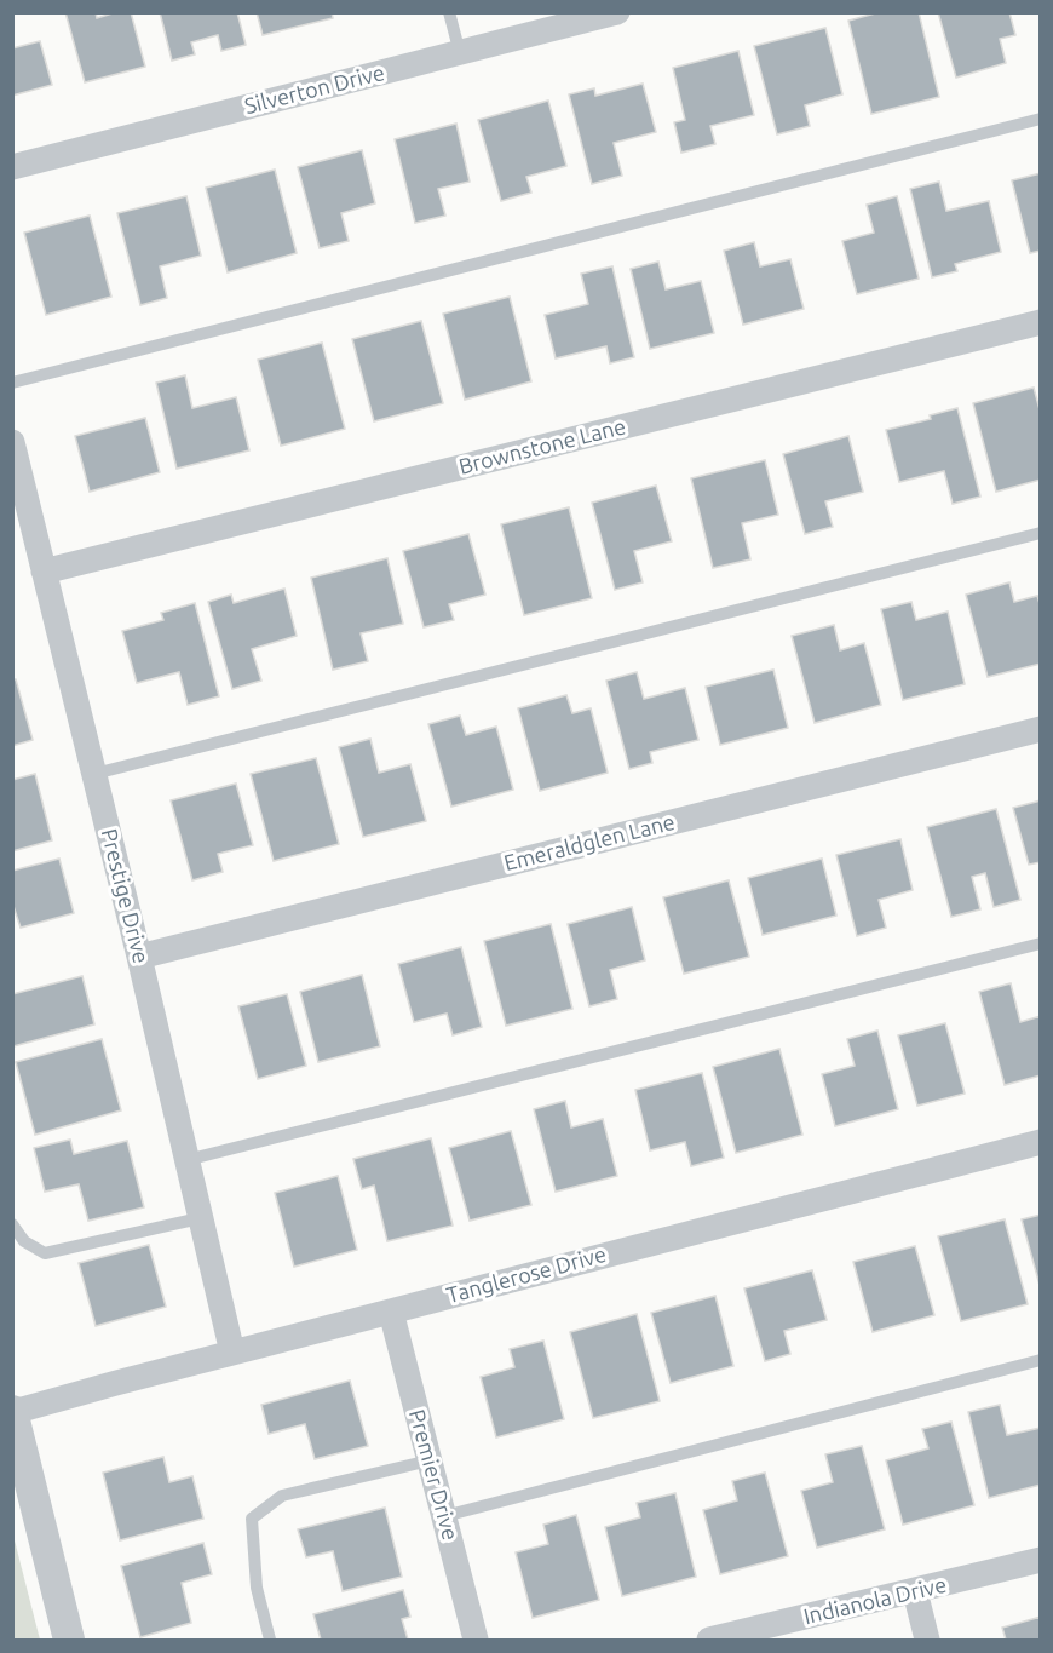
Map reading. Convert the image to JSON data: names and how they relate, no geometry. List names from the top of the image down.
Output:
{
  "streets": {
    "street": [
      "Silverton Drive",
      "Brownstone Lane",
      "Emeraldglen Lane",
      "Prestige Drive",
      "Tanglerose Drive",
      "Premier Drive",
      "Indianola Drive"
    ]
  },
  "crossings": [
    ["Brownstone Lane", "Prestige Drive"],
    ["Emeraldglen Lane", "Prestige Drive"],
    ["Prestige Drive", "Tanglerose Drive"],
    ["Tanglerose Drive", "Premier Drive"]
  ]
}
